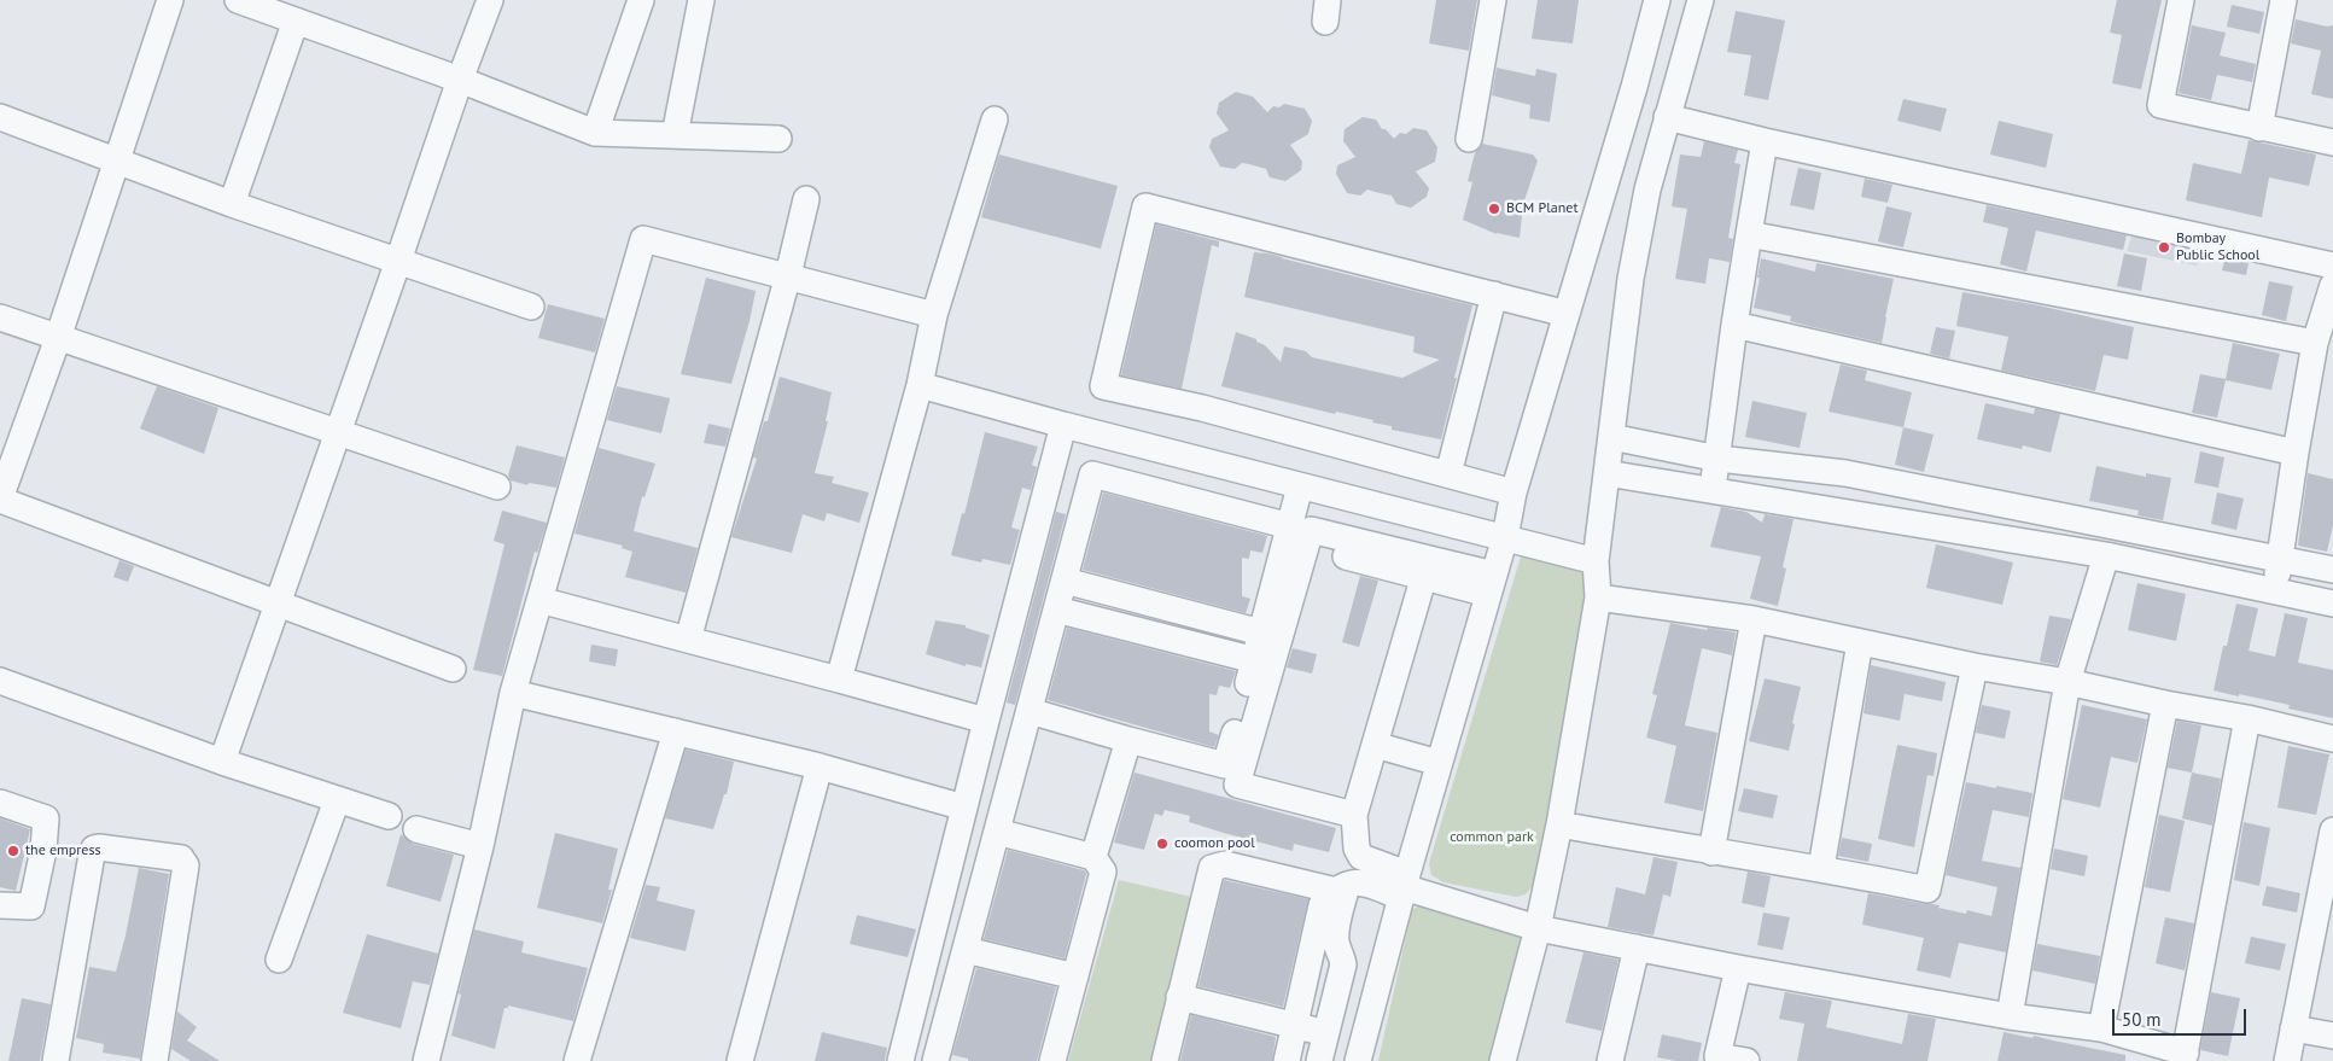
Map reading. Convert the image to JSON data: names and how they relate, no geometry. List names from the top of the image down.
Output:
{
  "parks": ["common park"],
  "places": [
    "BCM Planet",
    "Bombay Public School",
    "coomon pool",
    "the empress"
  ],
  "scale_bar": "50 m"
}
